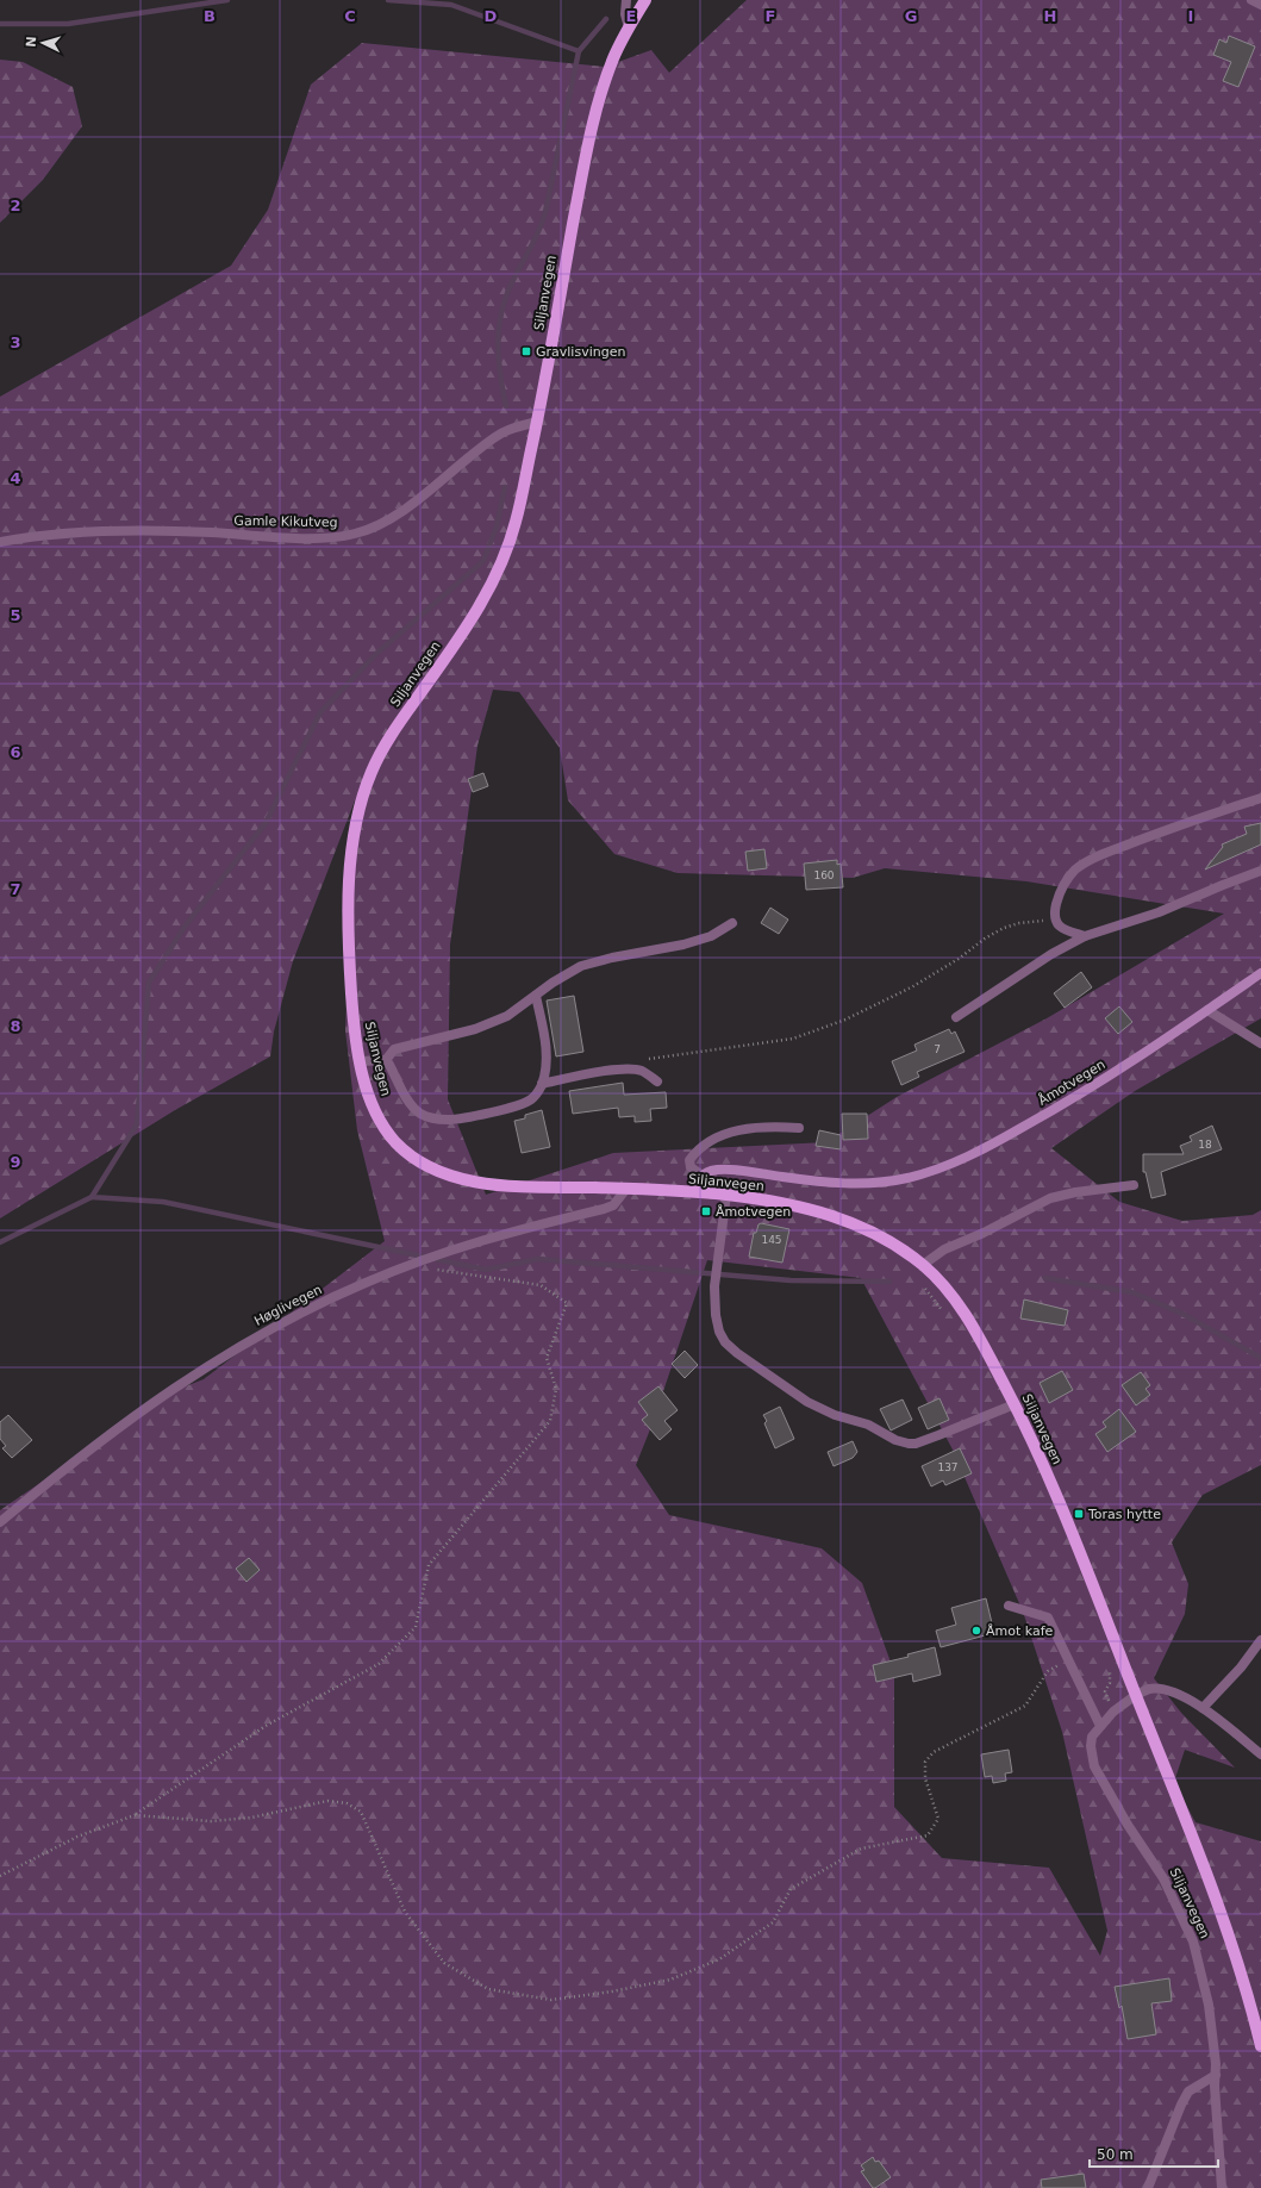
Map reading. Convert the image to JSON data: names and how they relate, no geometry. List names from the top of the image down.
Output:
{
  "streets": {
    "main road": ["Siljanvegen", "Åmotvegen"],
    "street": ["Gamle Kikutveg", "Høglivegen"]
  },
  "crossings": [
    ["Siljanvegen", "Gamle Kikutveg"],
    ["Siljanvegen", "Høglivegen"]
  ],
  "places": {
    "transit": ["Gravlisvingen", "Åmotvegen", "Toras hytte"],
    "other": ["Åmot kafe"]
  },
  "house_numbers": [
    "160",
    "7",
    "18",
    "145",
    "137"
  ],
  "scale_bar": "50 m",
  "north": "left",
  "grid": {
    "columns": [
      "B",
      "C",
      "D",
      "E",
      "F",
      "G",
      "H",
      "I"
    ],
    "rows": [
      "2",
      "3",
      "4",
      "5",
      "6",
      "7",
      "8",
      "9"
    ]
  }
}
